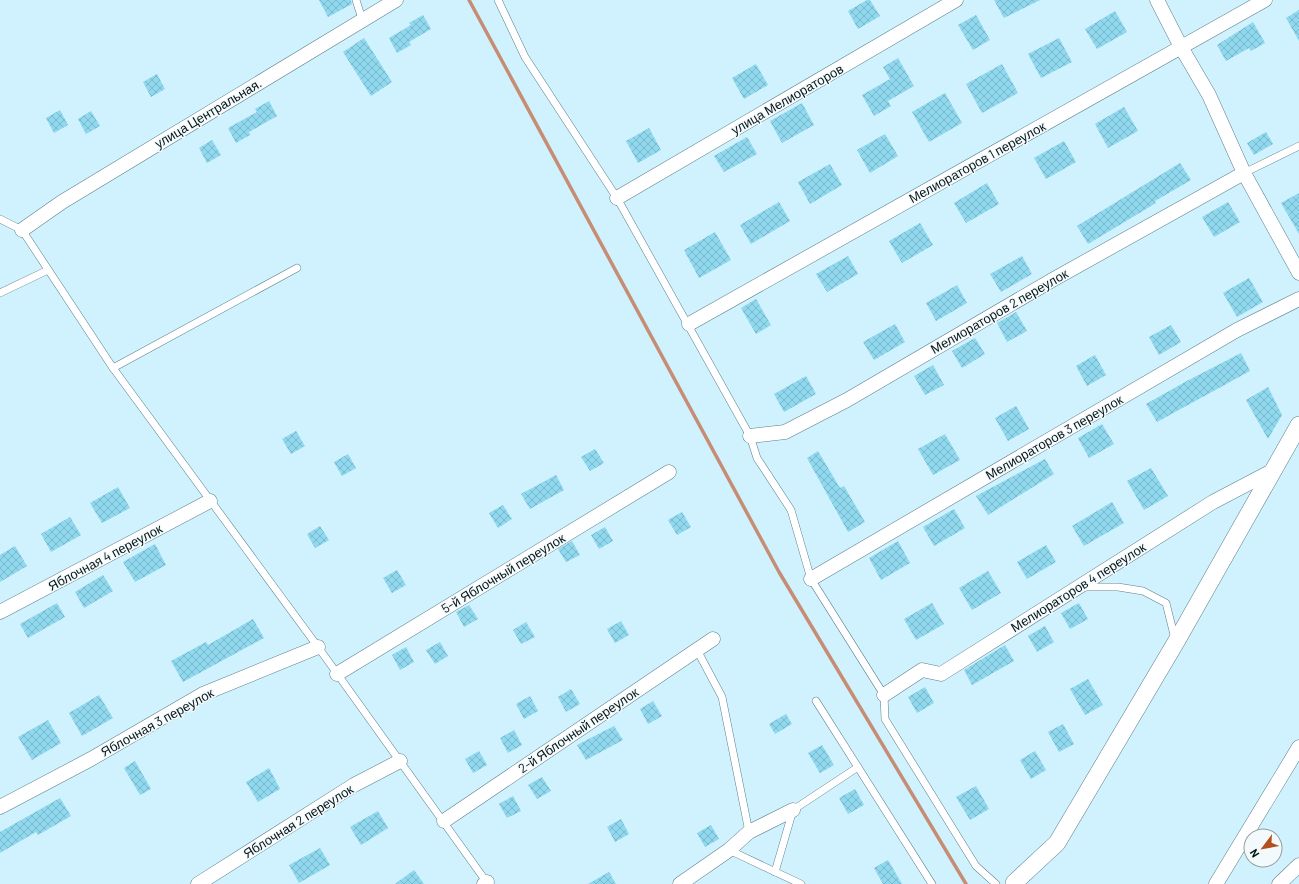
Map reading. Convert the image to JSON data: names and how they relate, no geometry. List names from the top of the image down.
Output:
{
  "streets": {
    "street": [
      "улица Мелиораторов",
      "улица Центральная.",
      "Мелиораторов 1 переулок",
      "Мелиораторов 2 переулок",
      "Мелиораторов 3 переулок",
      "Яблочная 4 переулок",
      "5-й Яблочный переулок",
      "Мелиораторов 4 переулок",
      "Яблочная 3 переулок",
      "2-й Яблочный переулок",
      "Яблочная 2 переулок"
    ]
  },
  "north": "bottom left"
}
